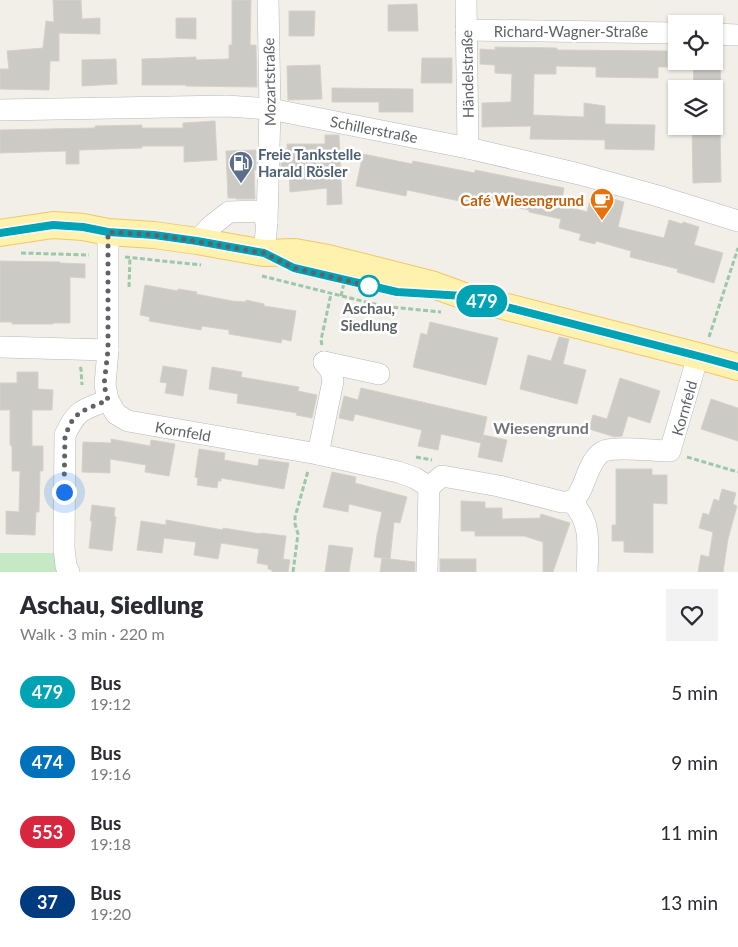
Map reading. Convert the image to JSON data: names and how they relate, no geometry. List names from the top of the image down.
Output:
{
  "streets": {
    "street": [
      "Richard-Wagner-Straße",
      "Händelstraße",
      "Mozartstraße",
      "Schillerstraße",
      "Kornfeld"
    ]
  },
  "crossings": [
    ["Richard-Wagner-Straße", "Händelstraße"],
    ["Händelstraße", "Schillerstraße"],
    ["Mozartstraße", "Schillerstraße"]
  ],
  "districts": ["Wiesengrund"],
  "places": {
    "fuel station": ["Freie Tankstelle Harald Rösler"],
    "cafe": ["Café Wiesengrund"],
    "other": ["Aschau, Siedlung"]
  },
  "lines": ["bus line 479"],
  "page": {
    "on_map": "479",
    "heading": ["Aschau, Siedlung", "Walk · 3 min · 220 m"],
    "list": [
      {
        "mark": "479",
        "name": "Bus",
        "note": "19:12",
        "value": "5 min"
      },
      {
        "mark": "474",
        "name": "Bus",
        "note": "19:16",
        "value": "9 min"
      },
      {
        "mark": "553",
        "name": "Bus",
        "note": "19:18",
        "value": "11 min"
      },
      {
        "mark": "37",
        "name": "Bus",
        "note": "19:20",
        "value": "13 min"
      }
    ]
  }
}
